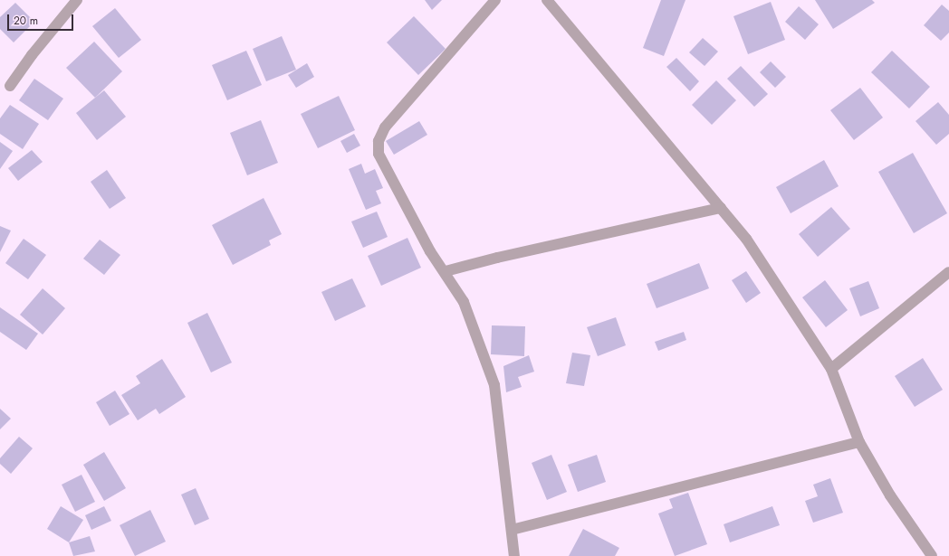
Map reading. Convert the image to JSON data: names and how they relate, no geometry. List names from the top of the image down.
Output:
{
  "scale_bar": "20 m"
}
